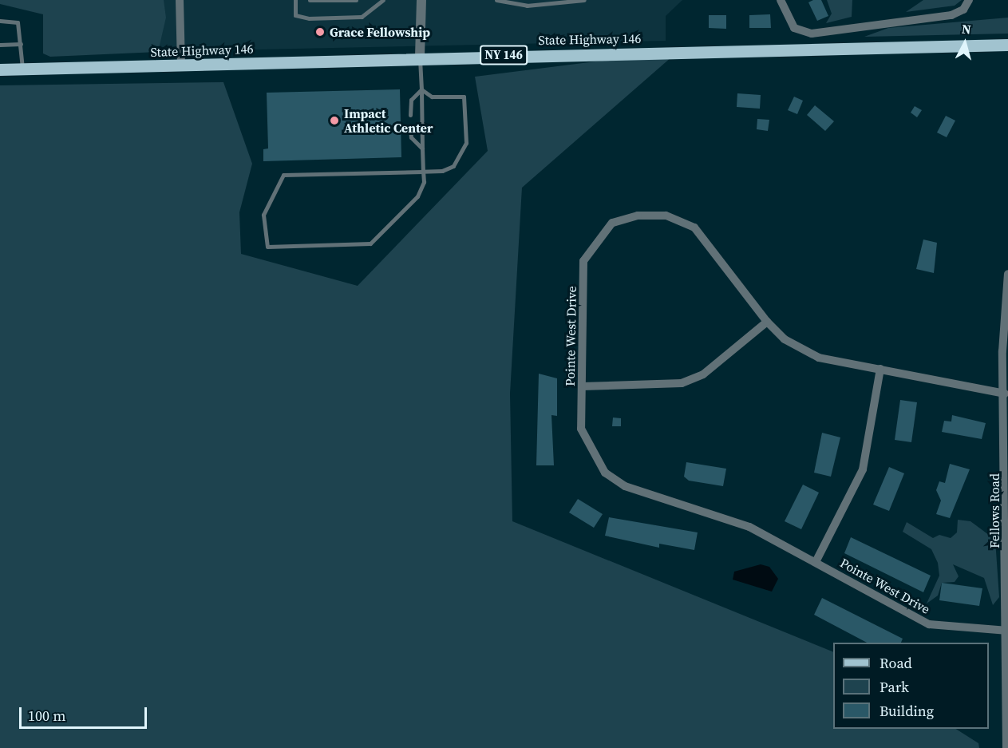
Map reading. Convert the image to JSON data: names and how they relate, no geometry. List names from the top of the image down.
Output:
{
  "streets": {
    "main road": ["State Highway 146", "NY 146"],
    "street": ["Pointe West Drive", "Fellows Road"]
  },
  "crossings": [
    ["Pointe West Drive", "Fellows Road"]
  ],
  "places": ["Grace Fellowship", "Impact Athletic Center"],
  "legend": ["Road", "Park", "Building"],
  "scale_bar": "100 m",
  "north": "top"
}
